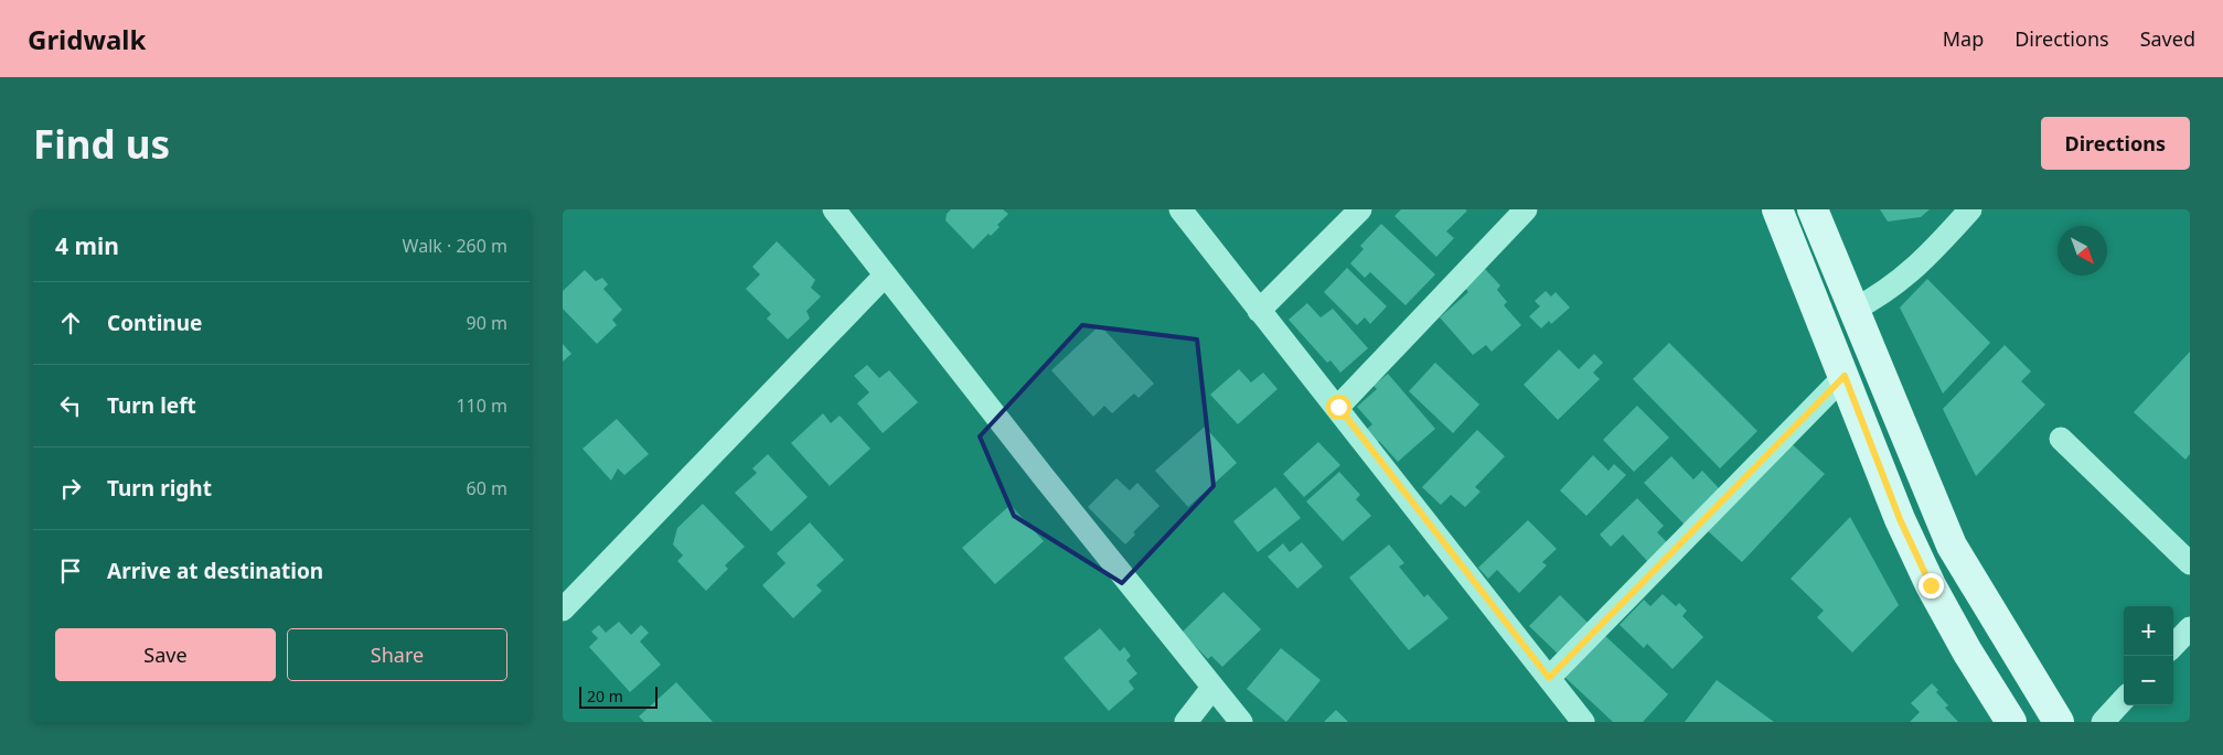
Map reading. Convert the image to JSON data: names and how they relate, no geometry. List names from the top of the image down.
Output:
{
  "scale_bar": "20 m",
  "north": "bottom right",
  "page": {
    "header": "Gridwalk",
    "nav": ["Map", "Directions", "Saved"],
    "buttons": [
      "Directions",
      ["Save", "Share"]
    ],
    "title": "Find us",
    "heading": ["4 min", "Walk · 260 m"],
    "list": [
      ["Continue", "90 m"],
      ["Turn left", "110 m"],
      ["Turn right", "60 m"],
      "Arrive at destination"
    ],
    "map_buttons": ["+", "−"],
    "scale": "20 m"
  }
}
